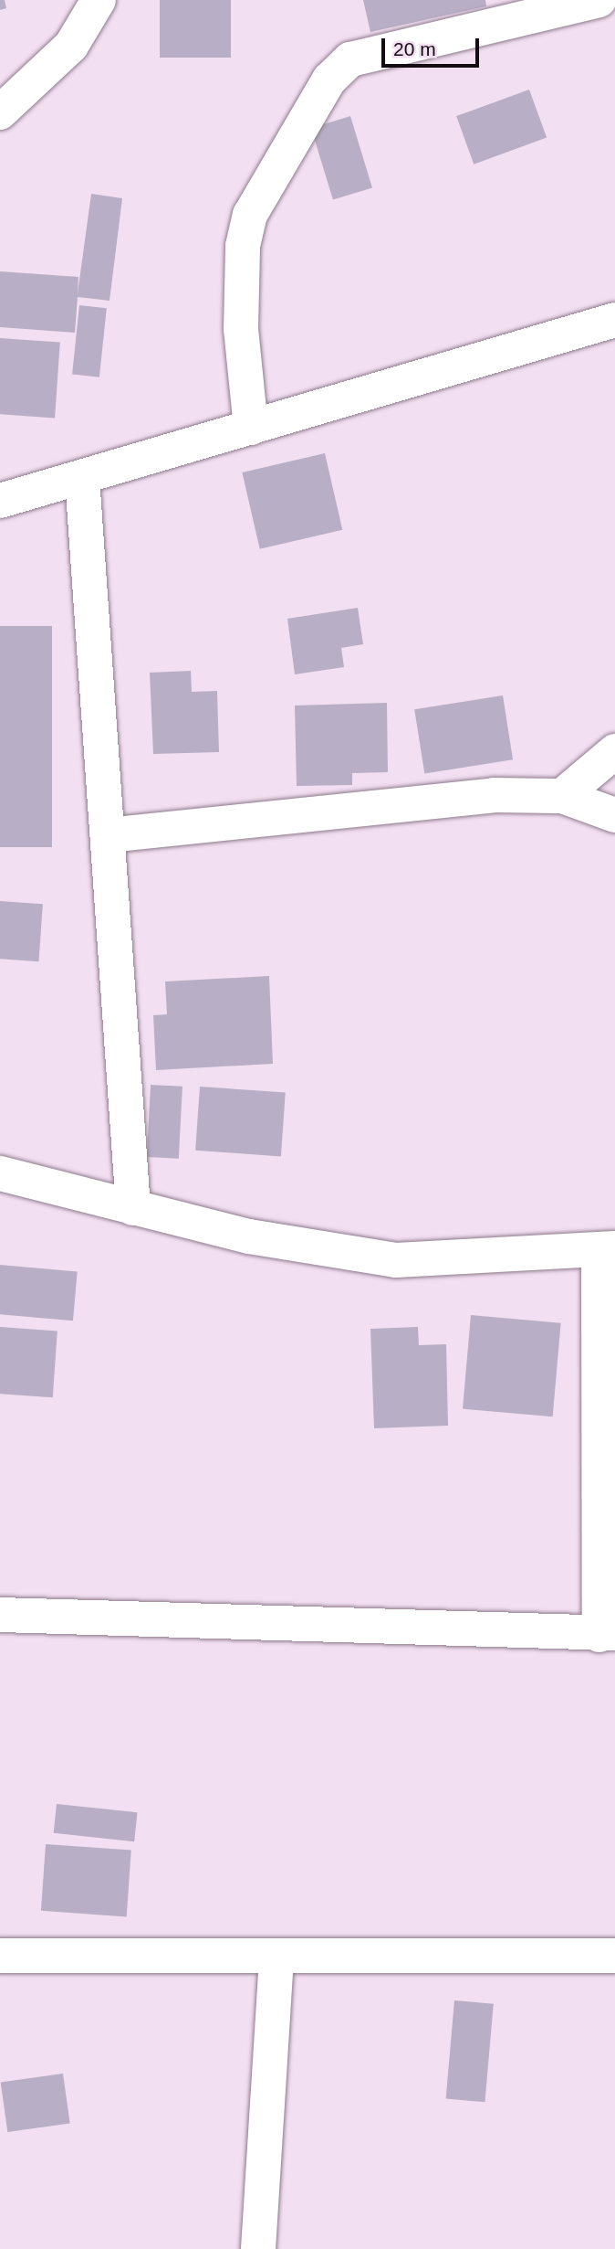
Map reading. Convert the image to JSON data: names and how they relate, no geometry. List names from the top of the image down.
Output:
{
  "scale_bar": "20 m"
}
